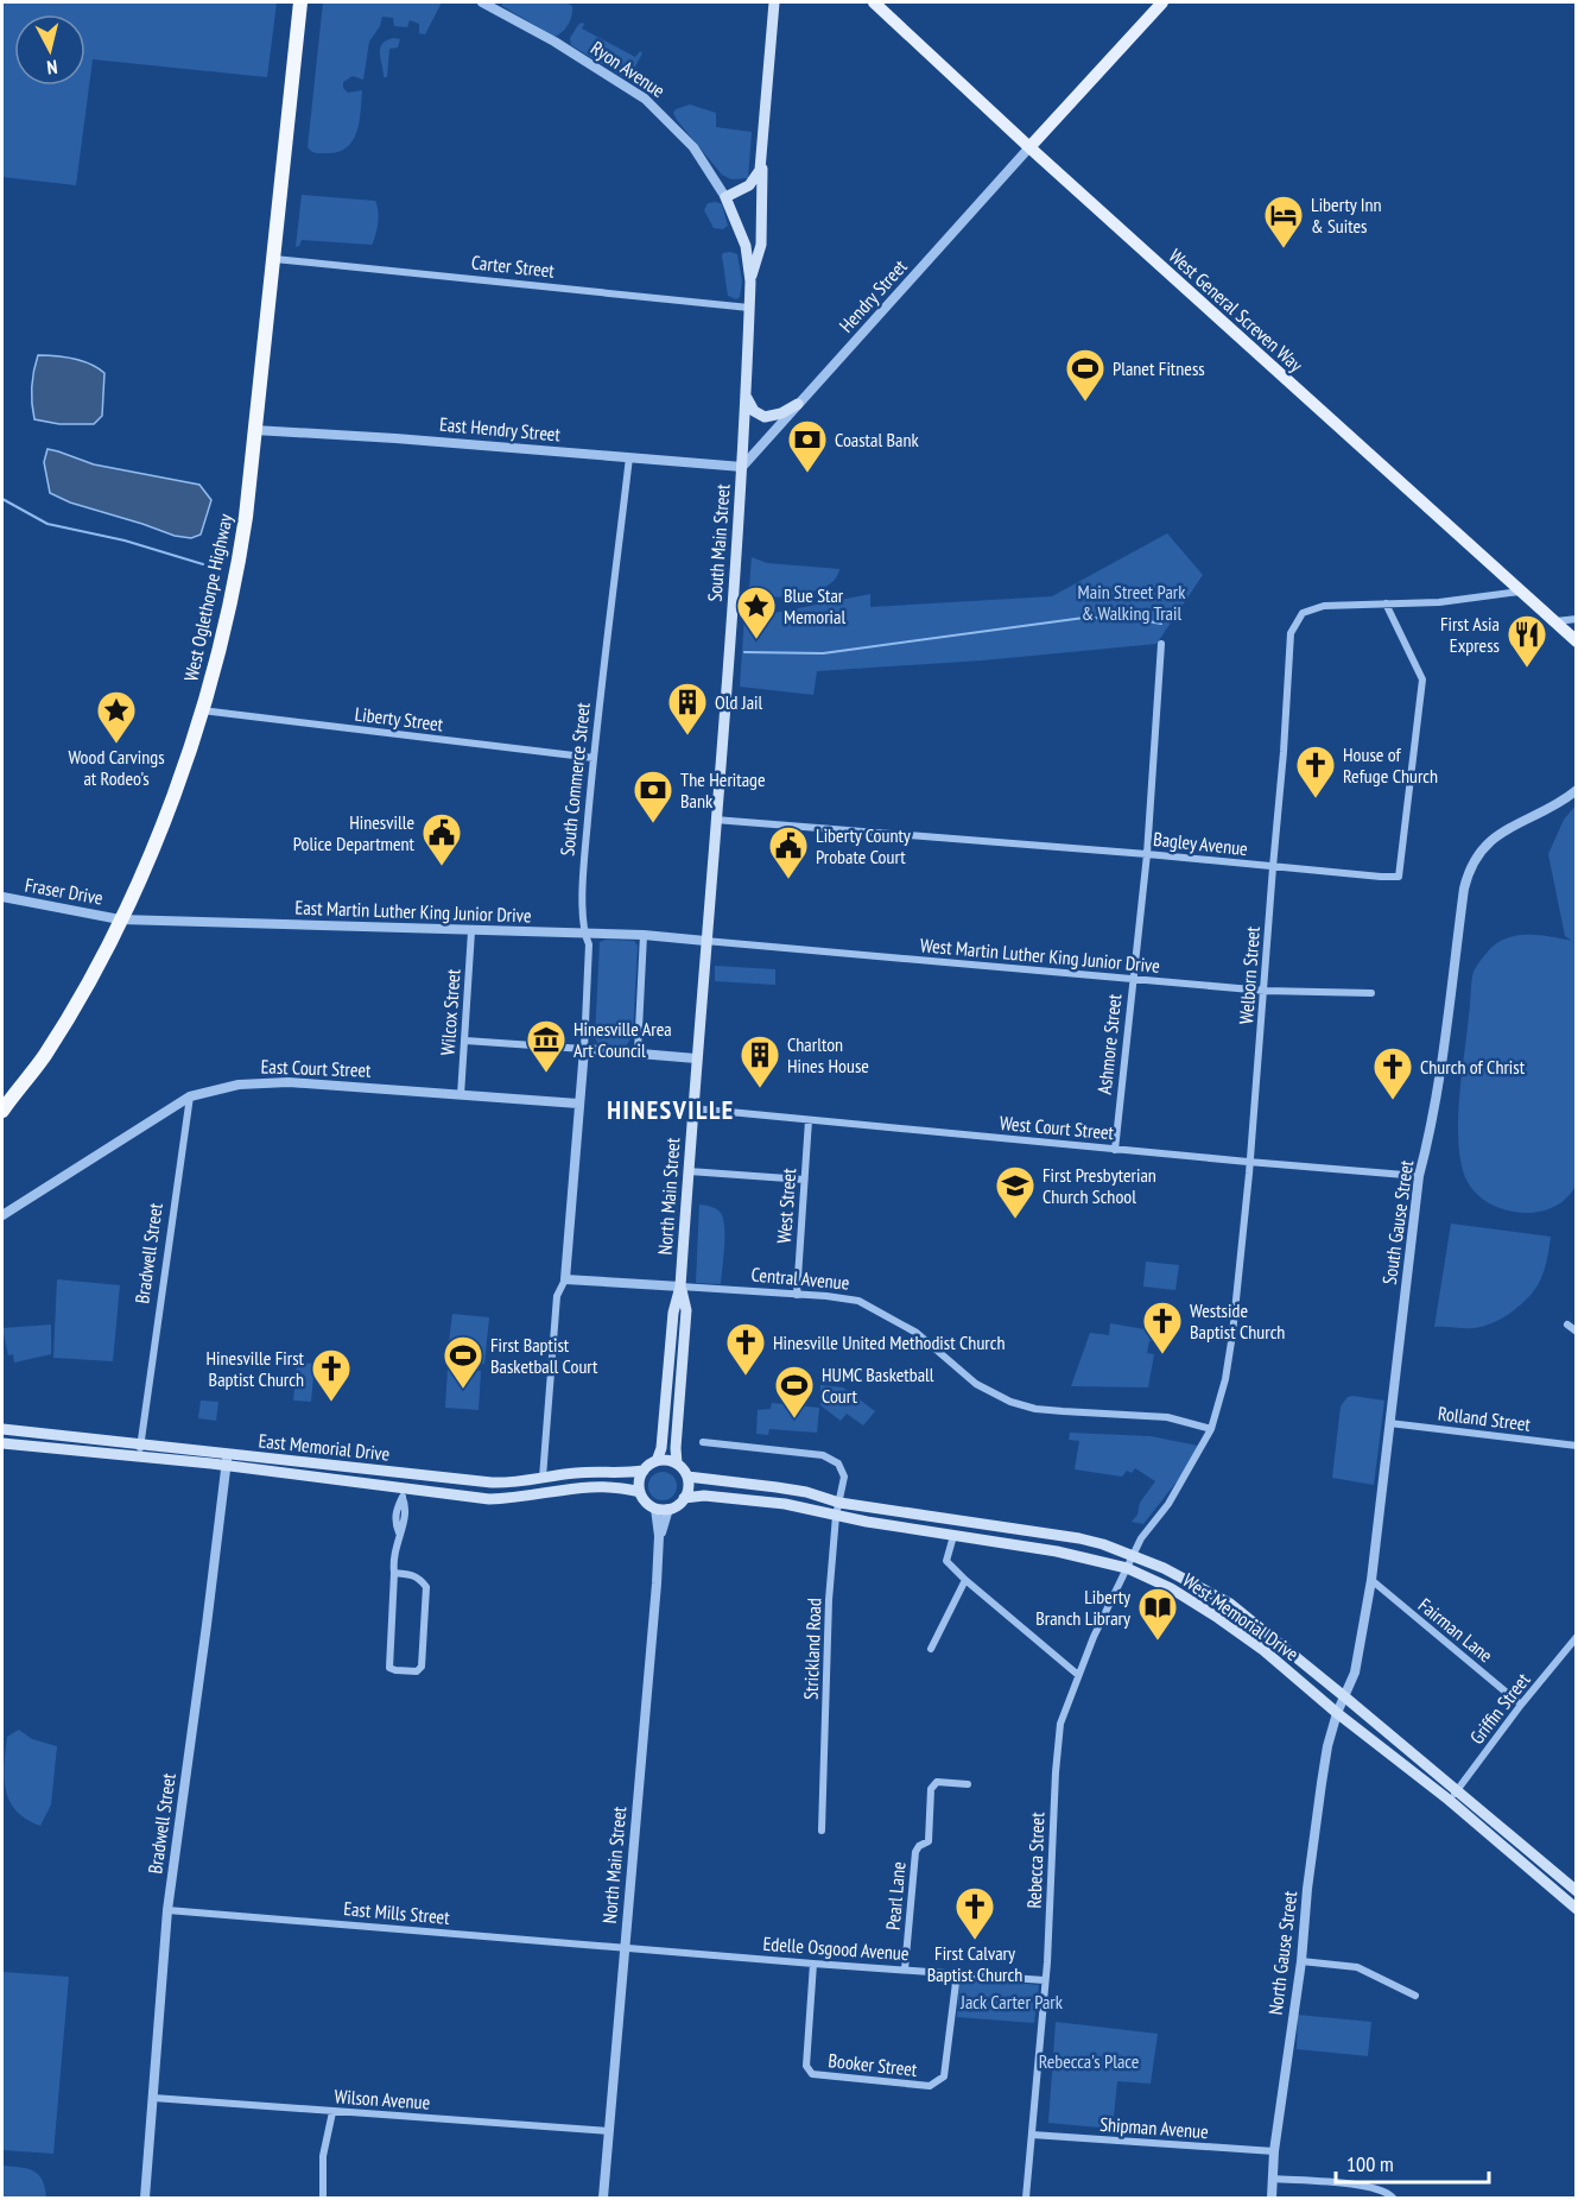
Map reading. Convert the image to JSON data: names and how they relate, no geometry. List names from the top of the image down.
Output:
{
  "streets": {
    "highway": ["West Oglethorpe Highway"],
    "main road": [
      "West General Screven Way",
      "South Main Street",
      "North Main Street",
      "East Memorial Drive",
      "West Memorial Drive"
    ],
    "street": [
      "Ryon Avenue",
      "Carter Street",
      "Hendry Street",
      "East Hendry Street",
      "Liberty Street",
      "South Commerce Street",
      "Bagley Avenue",
      "Fraser Drive",
      "East Martin Luther King Junior Drive",
      "West Martin Luther King Junior Drive",
      "Welborn Street",
      "Wilcox Street",
      "Ashmore Street",
      "East Court Street",
      "West Court Street",
      "West Street",
      "South Gause Street",
      "Bradwell Street",
      "Central Avenue",
      "Rolland Street",
      "Fairman Lane",
      "Strickland Road",
      "Griffin Street",
      "Rebecca Street",
      "Pearl Lane",
      "East Mills Street",
      "Edelle Osgood Avenue",
      "North Gause Street",
      "Booker Street",
      "Wilson Avenue",
      "Shipman Avenue"
    ]
  },
  "crossings": [
    ["Ryon Avenue", "South Main Street"],
    ["Carter Street", "South Main Street"],
    ["Carter Street", "West Oglethorpe Highway"],
    ["Hendry Street", "West General Screven Way"],
    ["Hendry Street", "East Hendry Street"],
    ["Hendry Street", "South Main Street"],
    ["West General Screven Way", "Welborn Street"],
    ["East Hendry Street", "South Main Street"],
    ["East Hendry Street", "West Oglethorpe Highway"],
    ["East Hendry Street", "South Commerce Street"],
    ["South Main Street", "Bagley Avenue"],
    ["South Main Street", "East Martin Luther King Junior Drive"],
    ["South Main Street", "West Martin Luther King Junior Drive"],
    ["South Main Street", "West Court Street"],
    ["South Main Street", "North Main Street"],
    ["West Oglethorpe Highway", "Liberty Street"],
    ["West Oglethorpe Highway", "Fraser Drive"],
    ["West Oglethorpe Highway", "East Martin Luther King Junior Drive"],
    ["Liberty Street", "South Commerce Street"],
    ["South Commerce Street", "East Martin Luther King Junior Drive"],
    ["South Commerce Street", "East Court Street"],
    ["South Commerce Street", "Central Avenue"],
    ["Bagley Avenue", "Welborn Street"],
    ["Bagley Avenue", "Ashmore Street"],
    ["Fraser Drive", "East Martin Luther King Junior Drive"],
    ["East Martin Luther King Junior Drive", "West Martin Luther King Junior Drive"],
    ["East Martin Luther King Junior Drive", "Wilcox Street"],
    ["West Martin Luther King Junior Drive", "Welborn Street"],
    ["West Martin Luther King Junior Drive", "Ashmore Street"],
    ["Welborn Street", "West Court Street"],
    ["Welborn Street", "Central Avenue"],
    ["Welborn Street", "Rebecca Street"],
    ["Wilcox Street", "East Court Street"],
    ["Ashmore Street", "West Court Street"],
    ["East Court Street", "Bradwell Street"],
    ["West Court Street", "North Main Street"],
    ["West Court Street", "West Street"],
    ["West Court Street", "South Gause Street"],
    ["North Main Street", "Central Avenue"],
    ["North Main Street", "East Memorial Drive"],
    ["North Main Street", "West Memorial Drive"],
    ["North Main Street", "East Mills Street"],
    ["North Main Street", "Edelle Osgood Avenue"],
    ["North Main Street", "Wilson Avenue"],
    ["West Street", "Central Avenue"],
    ["South Gause Street", "Rolland Street"],
    ["South Gause Street", "West Memorial Drive"],
    ["South Gause Street", "Fairman Lane"],
    ["South Gause Street", "North Gause Street"],
    ["Bradwell Street", "East Memorial Drive"],
    ["Bradwell Street", "East Mills Street"],
    ["Bradwell Street", "Wilson Avenue"],
    ["East Memorial Drive", "West Memorial Drive"],
    ["West Memorial Drive", "Strickland Road"],
    ["West Memorial Drive", "Griffin Street"],
    ["West Memorial Drive", "Rebecca Street"],
    ["West Memorial Drive", "North Gause Street"],
    ["Fairman Lane", "Griffin Street"],
    ["Rebecca Street", "Edelle Osgood Avenue"],
    ["Rebecca Street", "Shipman Avenue"],
    ["Pearl Lane", "Edelle Osgood Avenue"],
    ["East Mills Street", "Edelle Osgood Avenue"],
    ["Edelle Osgood Avenue", "Booker Street"],
    ["North Gause Street", "Shipman Avenue"]
  ],
  "districts": ["HINESVILLE"],
  "parks": ["Main Street Park & Walking Trail", "Jack Carter Park", "Rebecca's Place"],
  "places": {
    "hotel": ["Liberty Inn & Suites"],
    "sports": ["Planet Fitness", "First Baptist Basketball Court", "HUMC Basketball Court"],
    "bank": ["Coastal Bank", "The Heritage Bank"],
    "place": ["Blue Star Memorial", "Wood Carvings at Rodeo's"],
    "restaurant": ["First Asia Express"],
    "building": ["Old Jail", "Charlton Hines House"],
    "church": [
      "House of Refuge Church",
      "Church of Christ",
      "Westside Baptist Church",
      "Hinesville United Methodist Church",
      "Hinesville First Baptist Church",
      "First Calvary Baptist Church"
    ],
    "public building": ["Hinesville Police Department", "Liberty County Probate Court"],
    "museum": ["Hinesville Area Art Council"],
    "school or university": ["First Presbyterian Church School"],
    "library": ["Liberty Branch Library"]
  },
  "scale_bar": "100 m",
  "north": "bottom"
}
